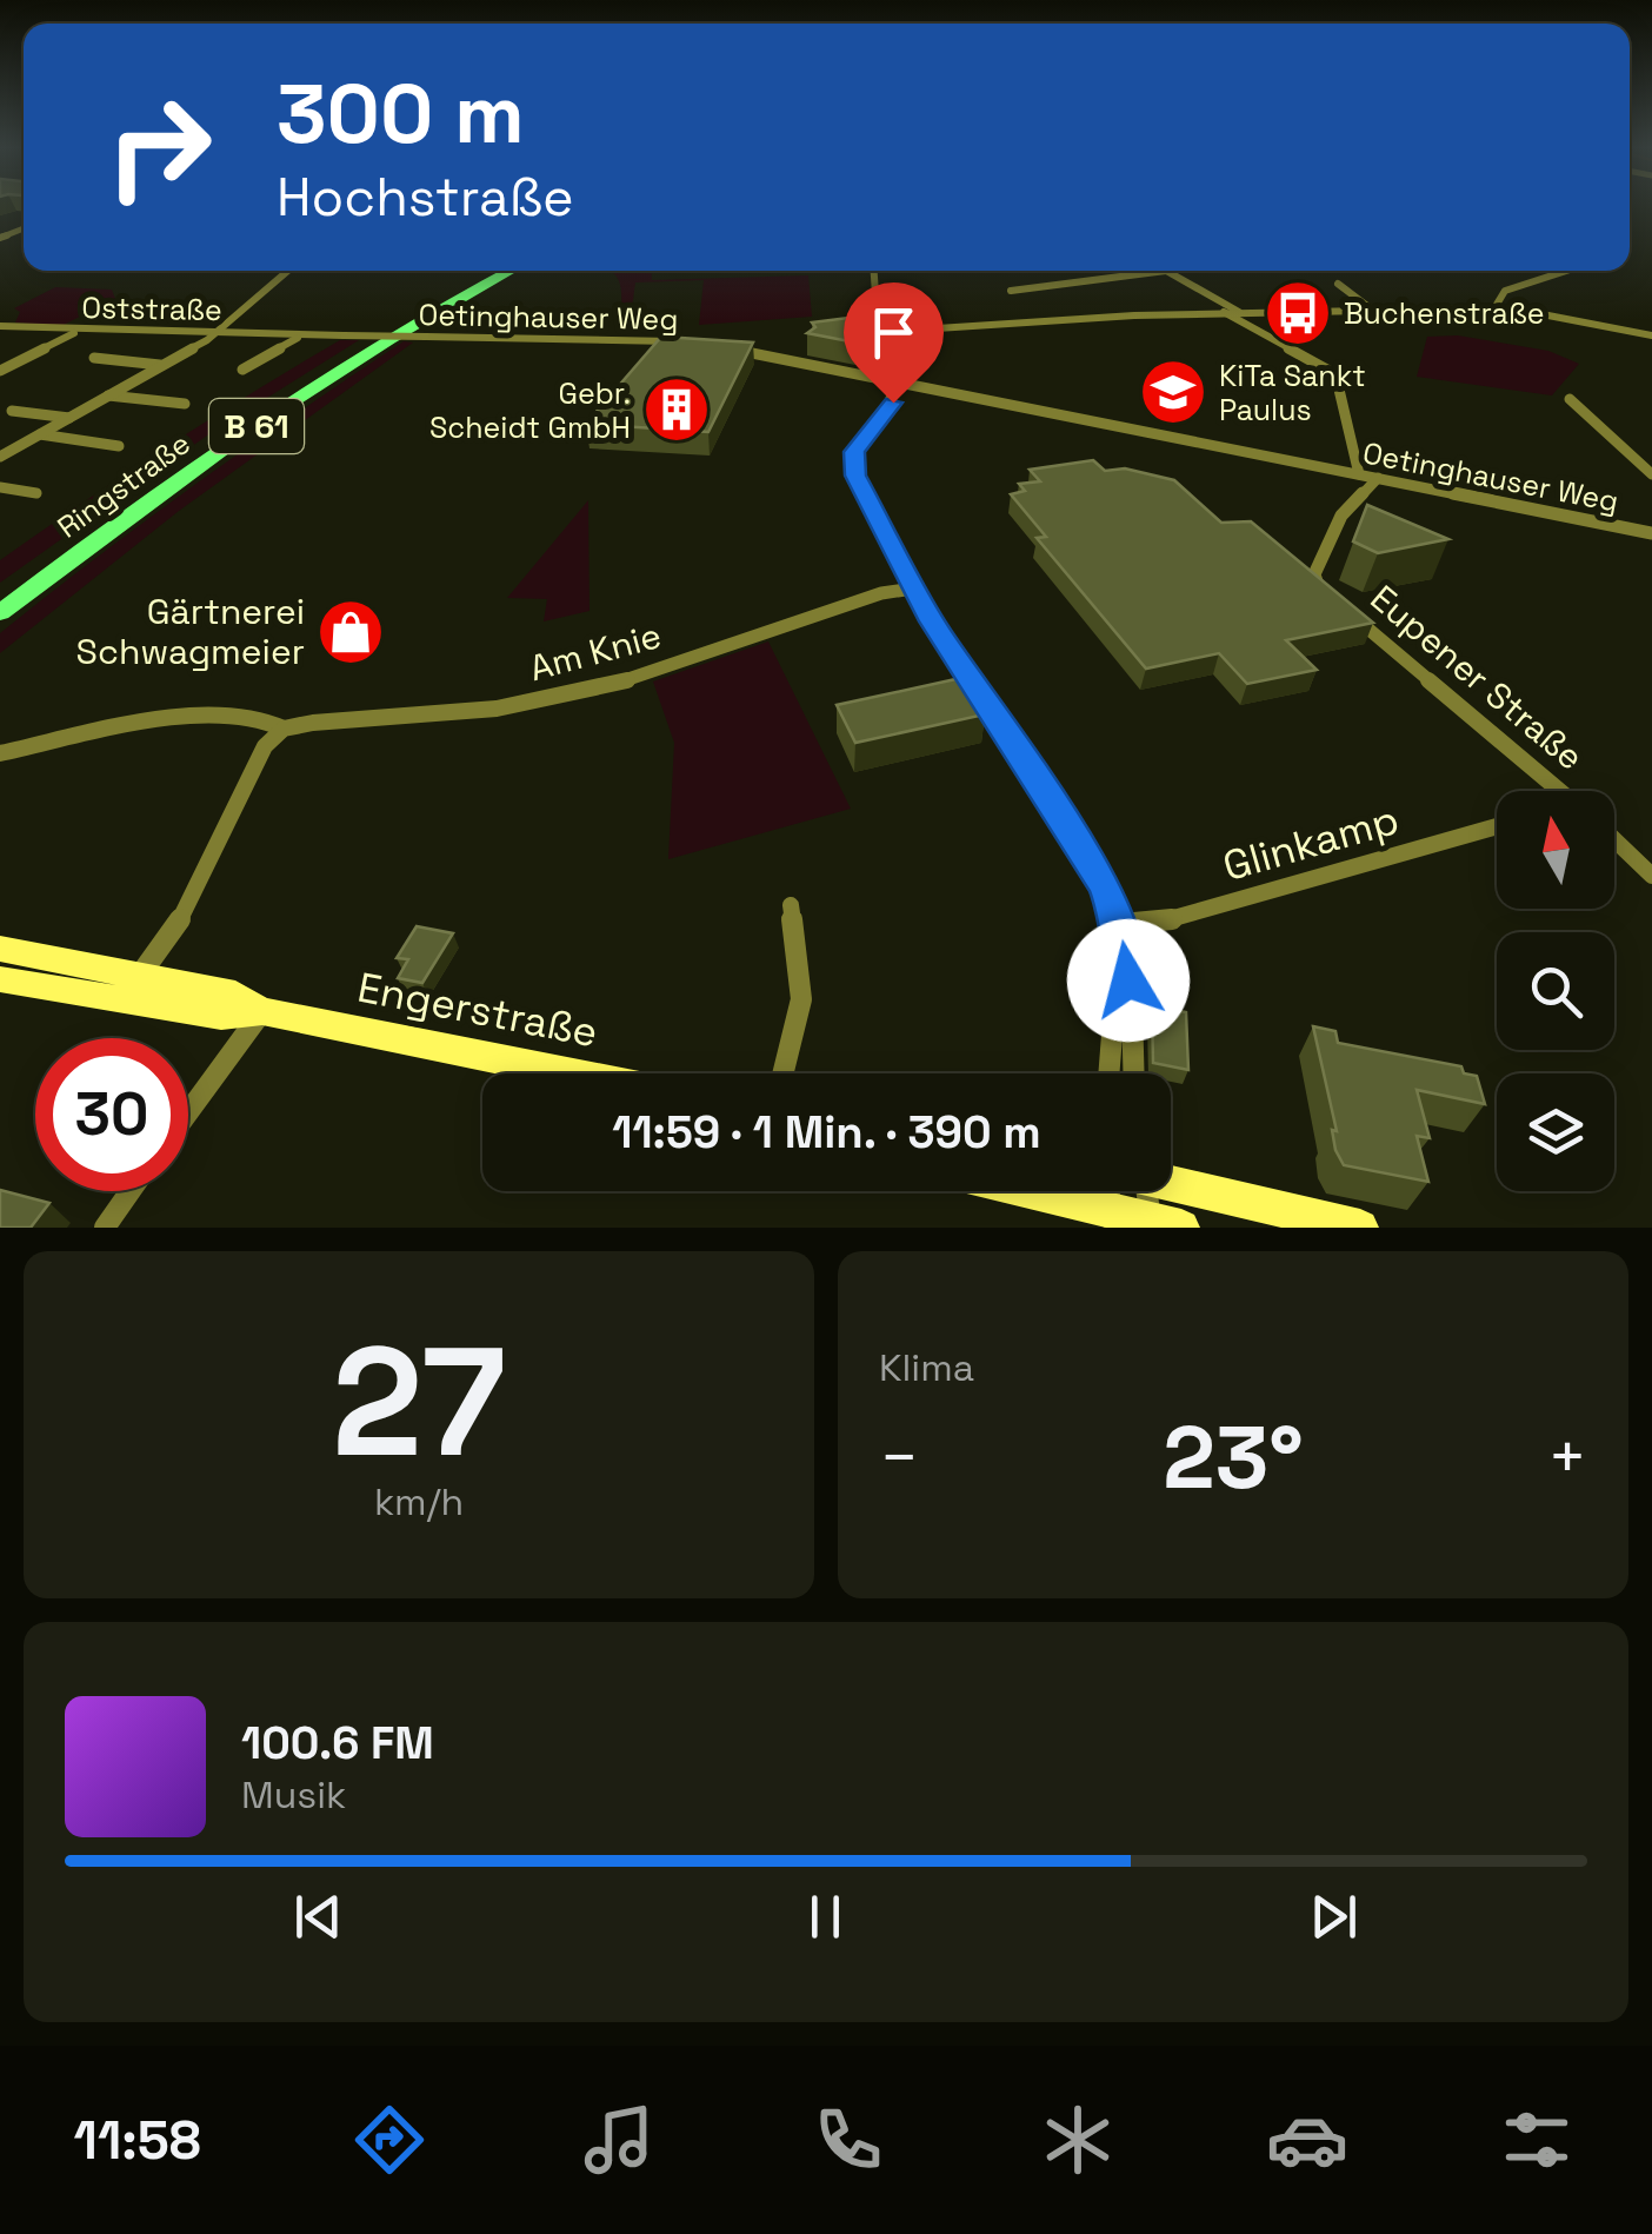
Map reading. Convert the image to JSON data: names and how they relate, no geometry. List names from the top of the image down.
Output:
{
  "streets": {
    "highway": ["B 61", "Ringstraße"],
    "main road": ["Engerstraße"],
    "street": [
      "Oststraße",
      "Oetinghauser Weg",
      "Am Knie",
      "Eupener Straße",
      "Glinkamp"
    ]
  },
  "crossings": [
    ["Oststraße", "Oetinghauser Weg"],
    ["Oetinghauser Weg", "Eupener Straße"]
  ],
  "places": {
    "bus stop": ["Buchenstraße"],
    "school or university": ["KiTa Sankt Paulus"],
    "building": ["Gebr. Scheidt GmbH"],
    "shop": ["Gärtnerei Schwagmeier"]
  },
  "north": "top",
  "page": {
    "turn": ["300 m", "Hochstraße"],
    "limit": "30",
    "trip": "11:59 · 1 Min. · 390 m",
    "tile": [
      ["27", "km/h"],
      "Klima"
    ],
    "heat": ["−", "23°", "+"],
    "song": ["100.6 FM", "Musik"],
    "tabs": "11:58"
  }
}
